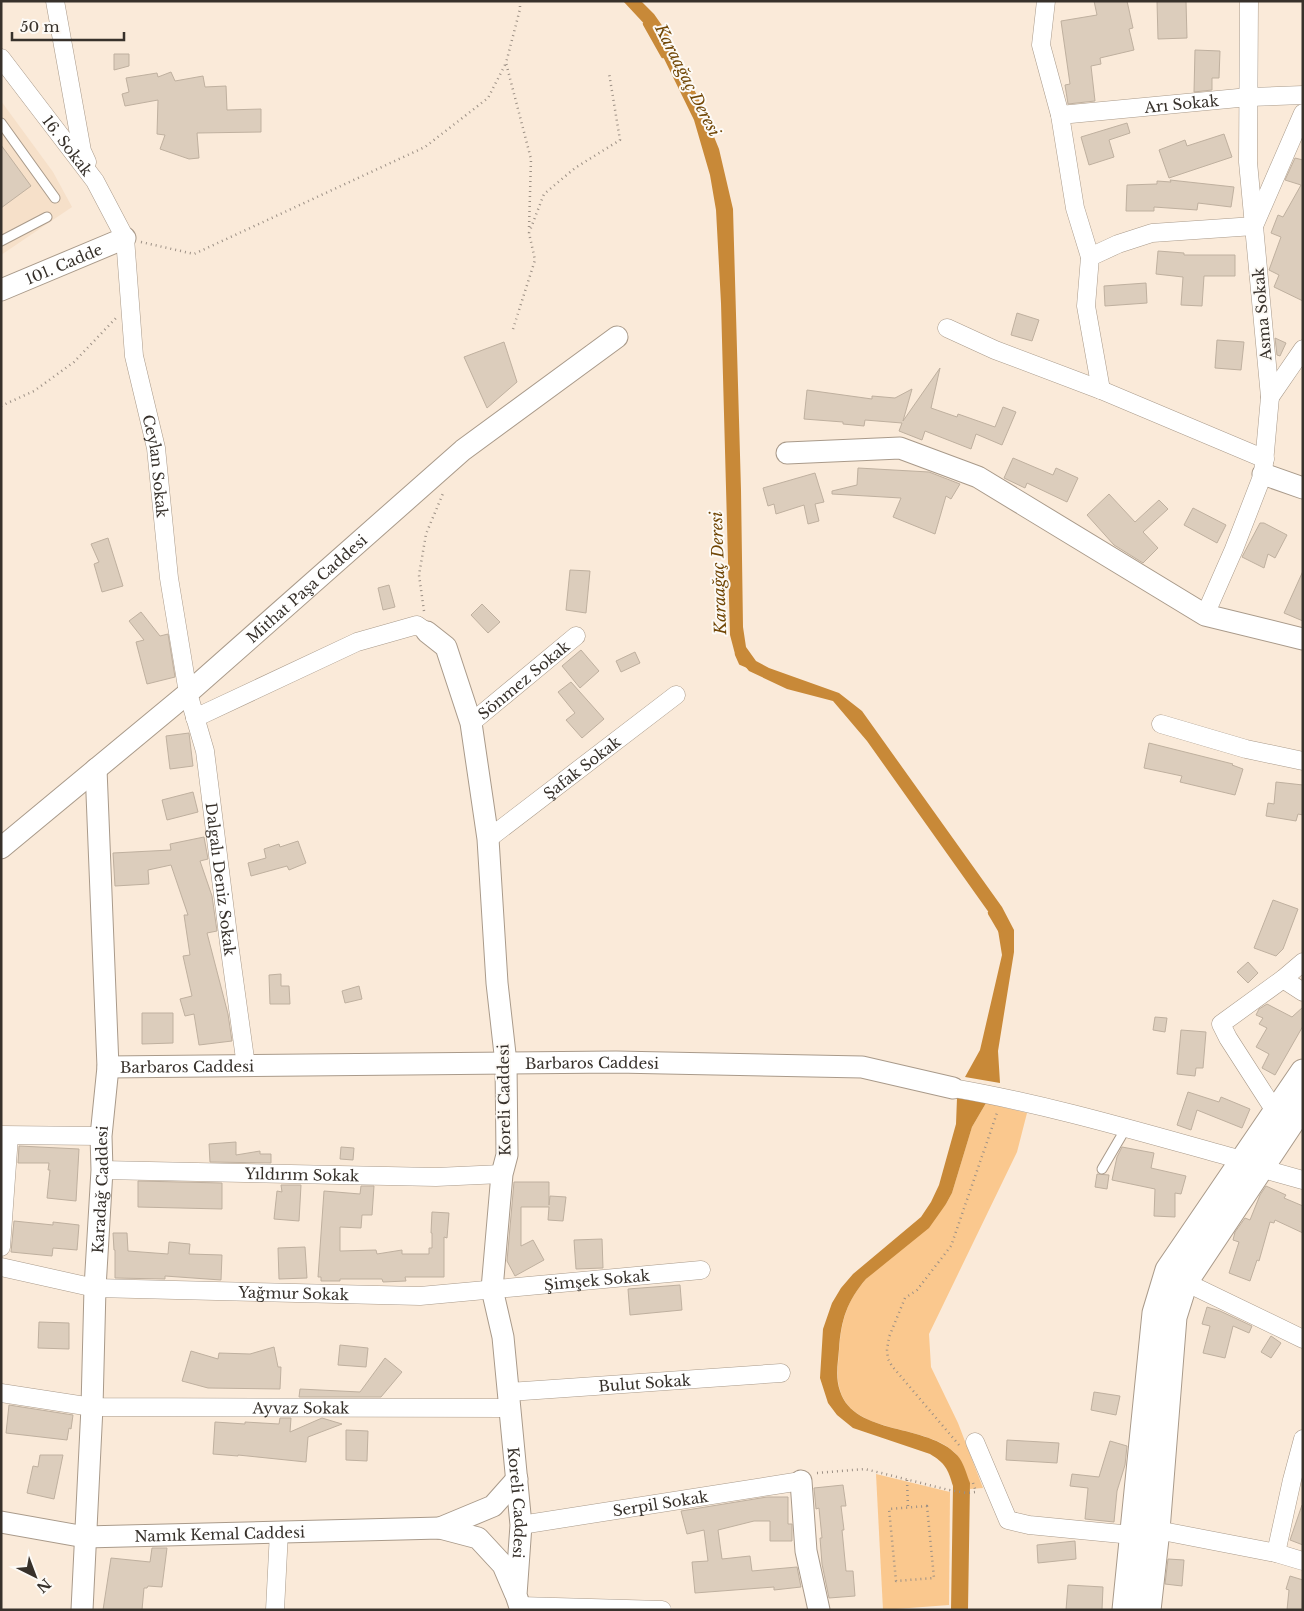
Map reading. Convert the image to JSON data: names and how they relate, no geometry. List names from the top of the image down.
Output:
{
  "streets": {
    "street": [
      "Arı Sokak",
      "16. Sokak",
      "101. Cadde",
      "Asma Sokak",
      "Ceylan Sokak",
      "Mithat Paşa Caddesi",
      "Sönmez Sokak",
      "Şafak Sokak",
      "Dalgalı Deniz Sokak",
      "Barbaros Caddesi",
      "Koreli Caddesi",
      "Yıldırım Sokak",
      "Karadağ Caddesi",
      "Şimşek Sokak",
      "Yağmur Sokak",
      "Bulut Sokak",
      "Ayvaz Sokak",
      "Serpil Sokak",
      "Namık Kemal Caddesi"
    ]
  },
  "crossings": [
    ["Arı Sokak", "Asma Sokak"],
    ["16. Sokak", "101. Cadde"],
    ["16. Sokak", "Ceylan Sokak"],
    ["101. Cadde", "Ceylan Sokak"],
    ["Ceylan Sokak", "Mithat Paşa Caddesi"],
    ["Ceylan Sokak", "Dalgalı Deniz Sokak"],
    ["Mithat Paşa Caddesi", "Dalgalı Deniz Sokak"],
    ["Mithat Paşa Caddesi", "Karadağ Caddesi"],
    ["Sönmez Sokak", "Koreli Caddesi"],
    ["Şafak Sokak", "Koreli Caddesi"],
    ["Dalgalı Deniz Sokak", "Barbaros Caddesi"],
    ["Barbaros Caddesi", "Koreli Caddesi"],
    ["Barbaros Caddesi", "Karadağ Caddesi"],
    ["Koreli Caddesi", "Yıldırım Sokak"],
    ["Koreli Caddesi", "Şimşek Sokak"],
    ["Koreli Caddesi", "Yağmur Sokak"],
    ["Koreli Caddesi", "Bulut Sokak"],
    ["Koreli Caddesi", "Ayvaz Sokak"],
    ["Koreli Caddesi", "Serpil Sokak"],
    ["Yıldırım Sokak", "Karadağ Caddesi"],
    ["Karadağ Caddesi", "Yağmur Sokak"],
    ["Karadağ Caddesi", "Ayvaz Sokak"],
    ["Karadağ Caddesi", "Namık Kemal Caddesi"],
    ["Şimşek Sokak", "Yağmur Sokak"],
    ["Bulut Sokak", "Ayvaz Sokak"]
  ],
  "water": ["Karaağaç Deresi"],
  "scale_bar": "50 m",
  "north": "bottom right"
}
